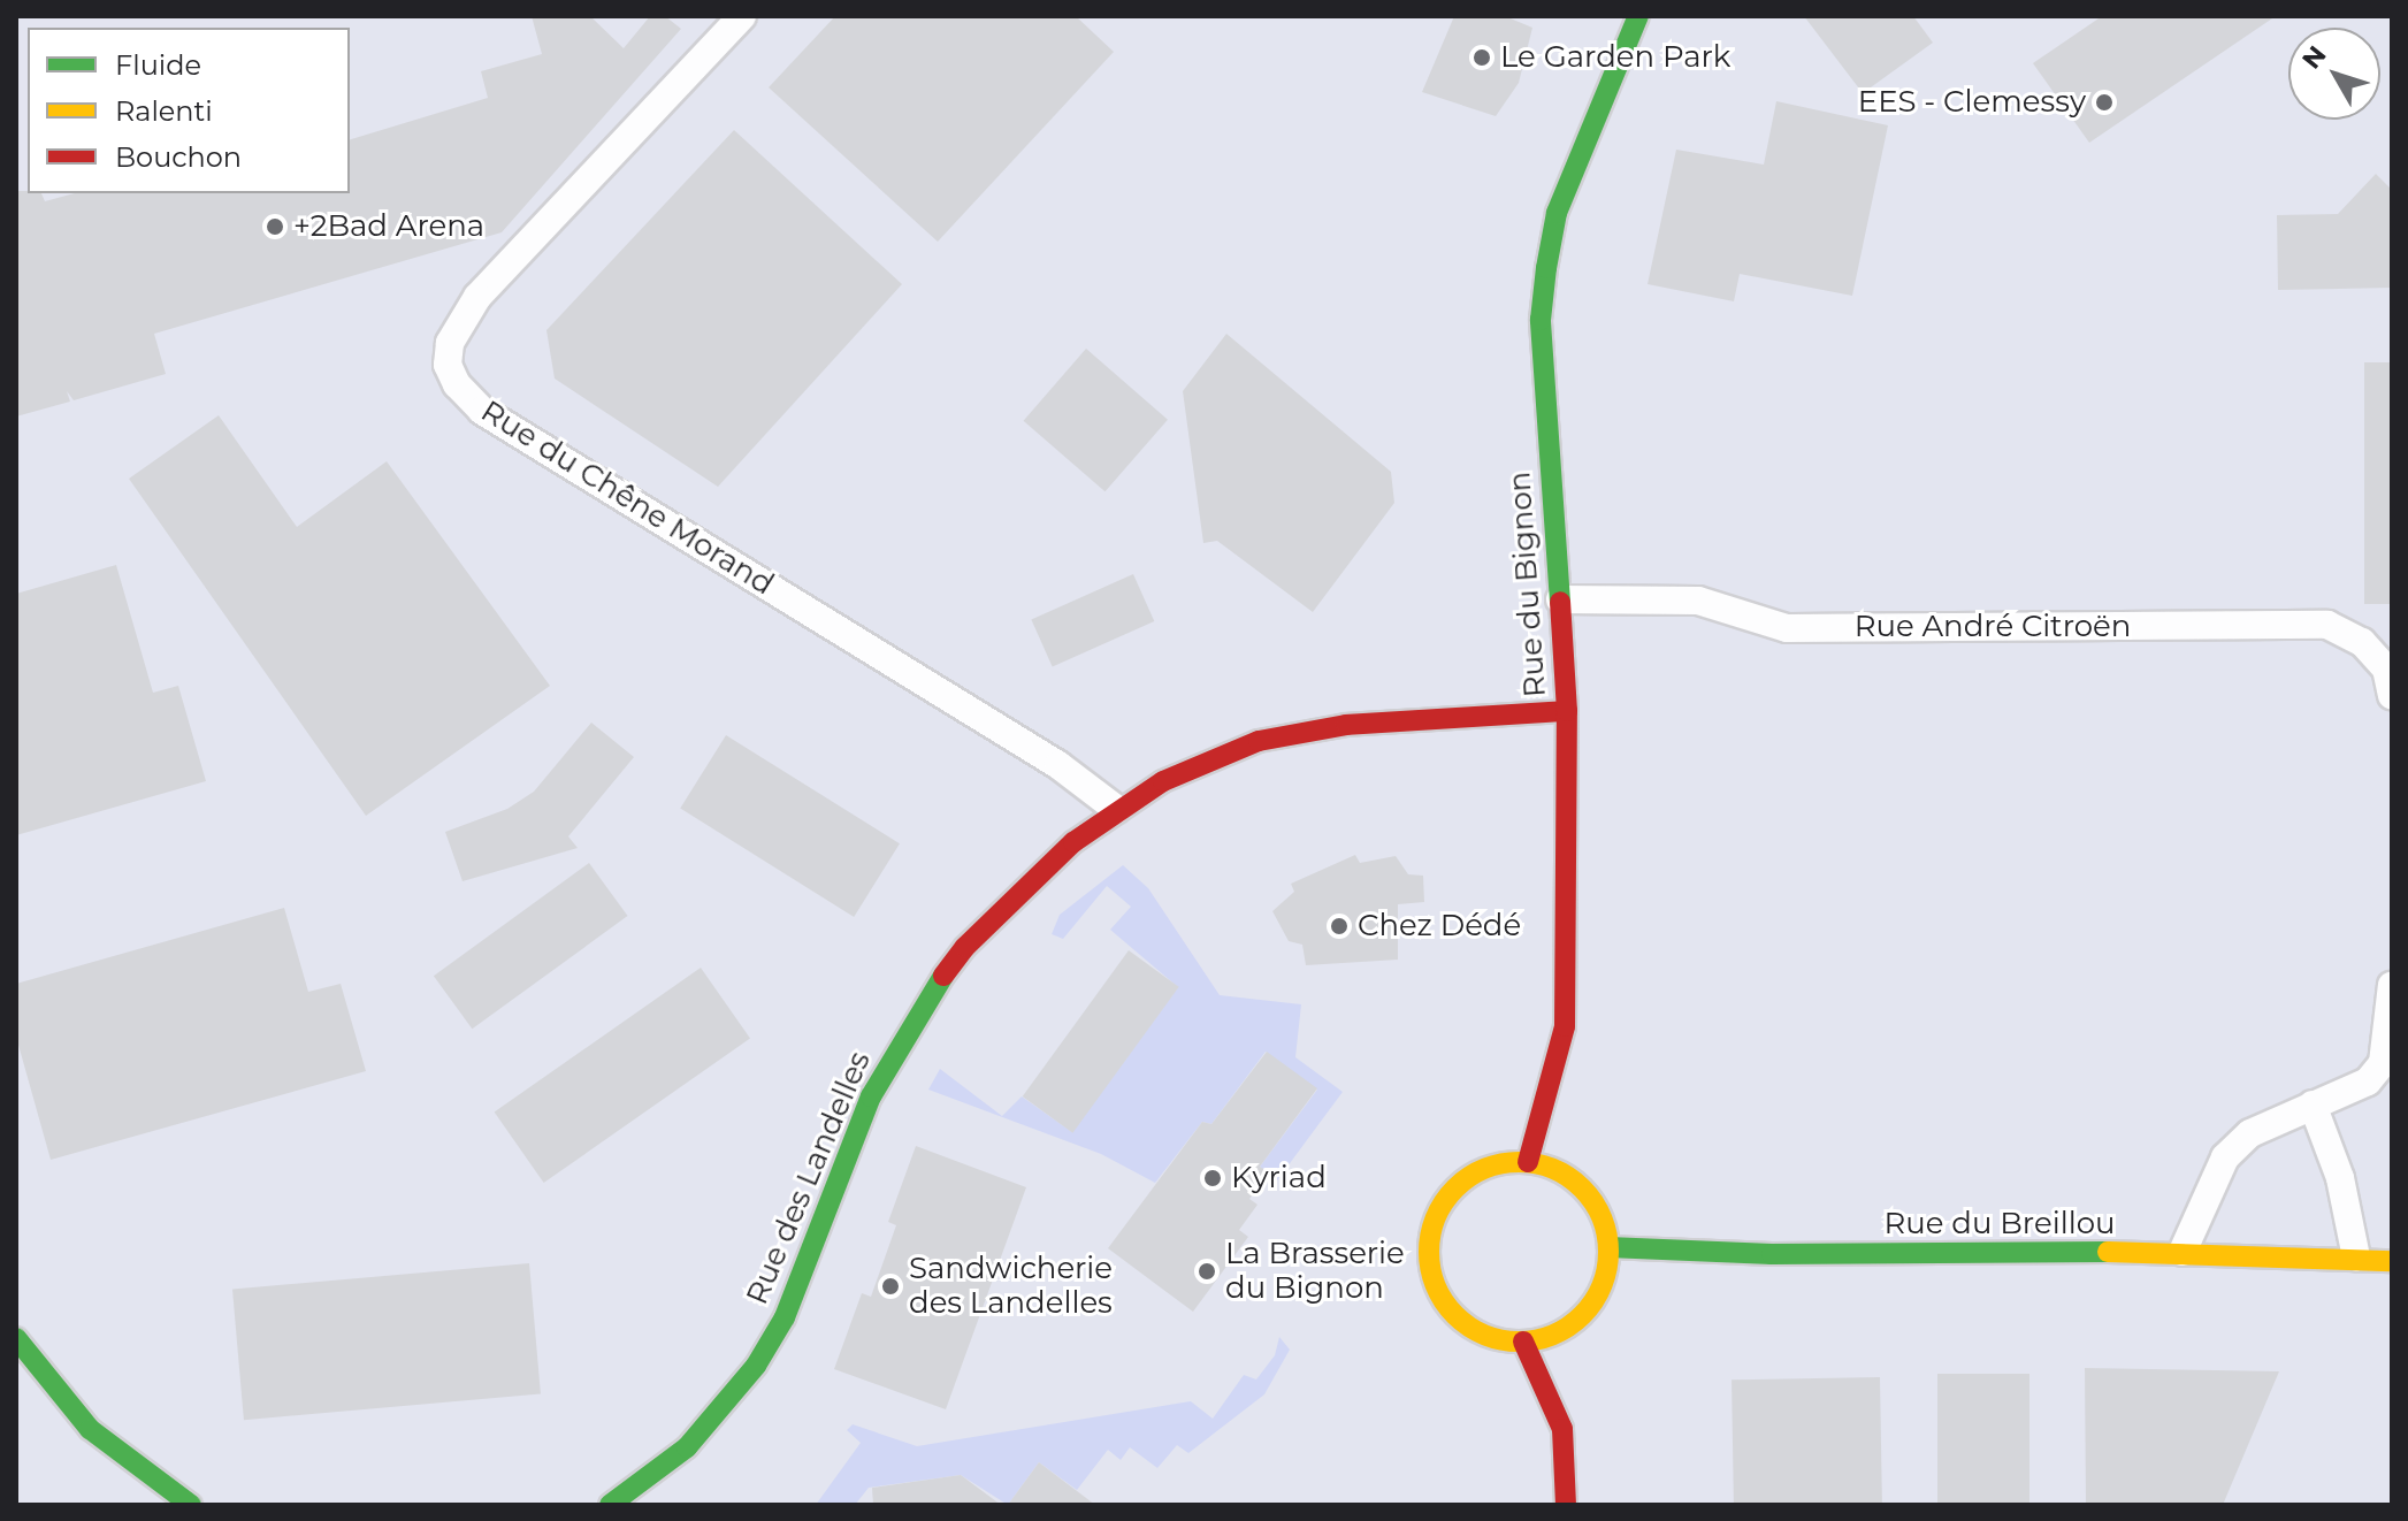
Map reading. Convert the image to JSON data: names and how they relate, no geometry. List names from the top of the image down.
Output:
{
  "streets": {
    "street": [
      "Rue du Chêne Morand",
      "Rue du Bignon",
      "Rue André Citroën",
      "Rue des Landelles",
      "Rue du Breillou"
    ]
  },
  "crossings": [
    ["Rue du Chêne Morand", "Rue des Landelles"],
    ["Rue du Bignon", "Rue André Citroën"],
    ["Rue du Bignon", "Rue des Landelles"],
    ["Rue du Bignon", "Rue du Breillou"]
  ],
  "places": [
    "Le Garden Park",
    "EES - Clemessy",
    "+2Bad Arena",
    "Chez Dédé",
    "Kyriad",
    "La Brasserie du Bignon",
    "Sandwicherie des Landelles"
  ],
  "legend": ["Fluide", "Ralenti", "Bouchon"],
  "north": "top left"
}
